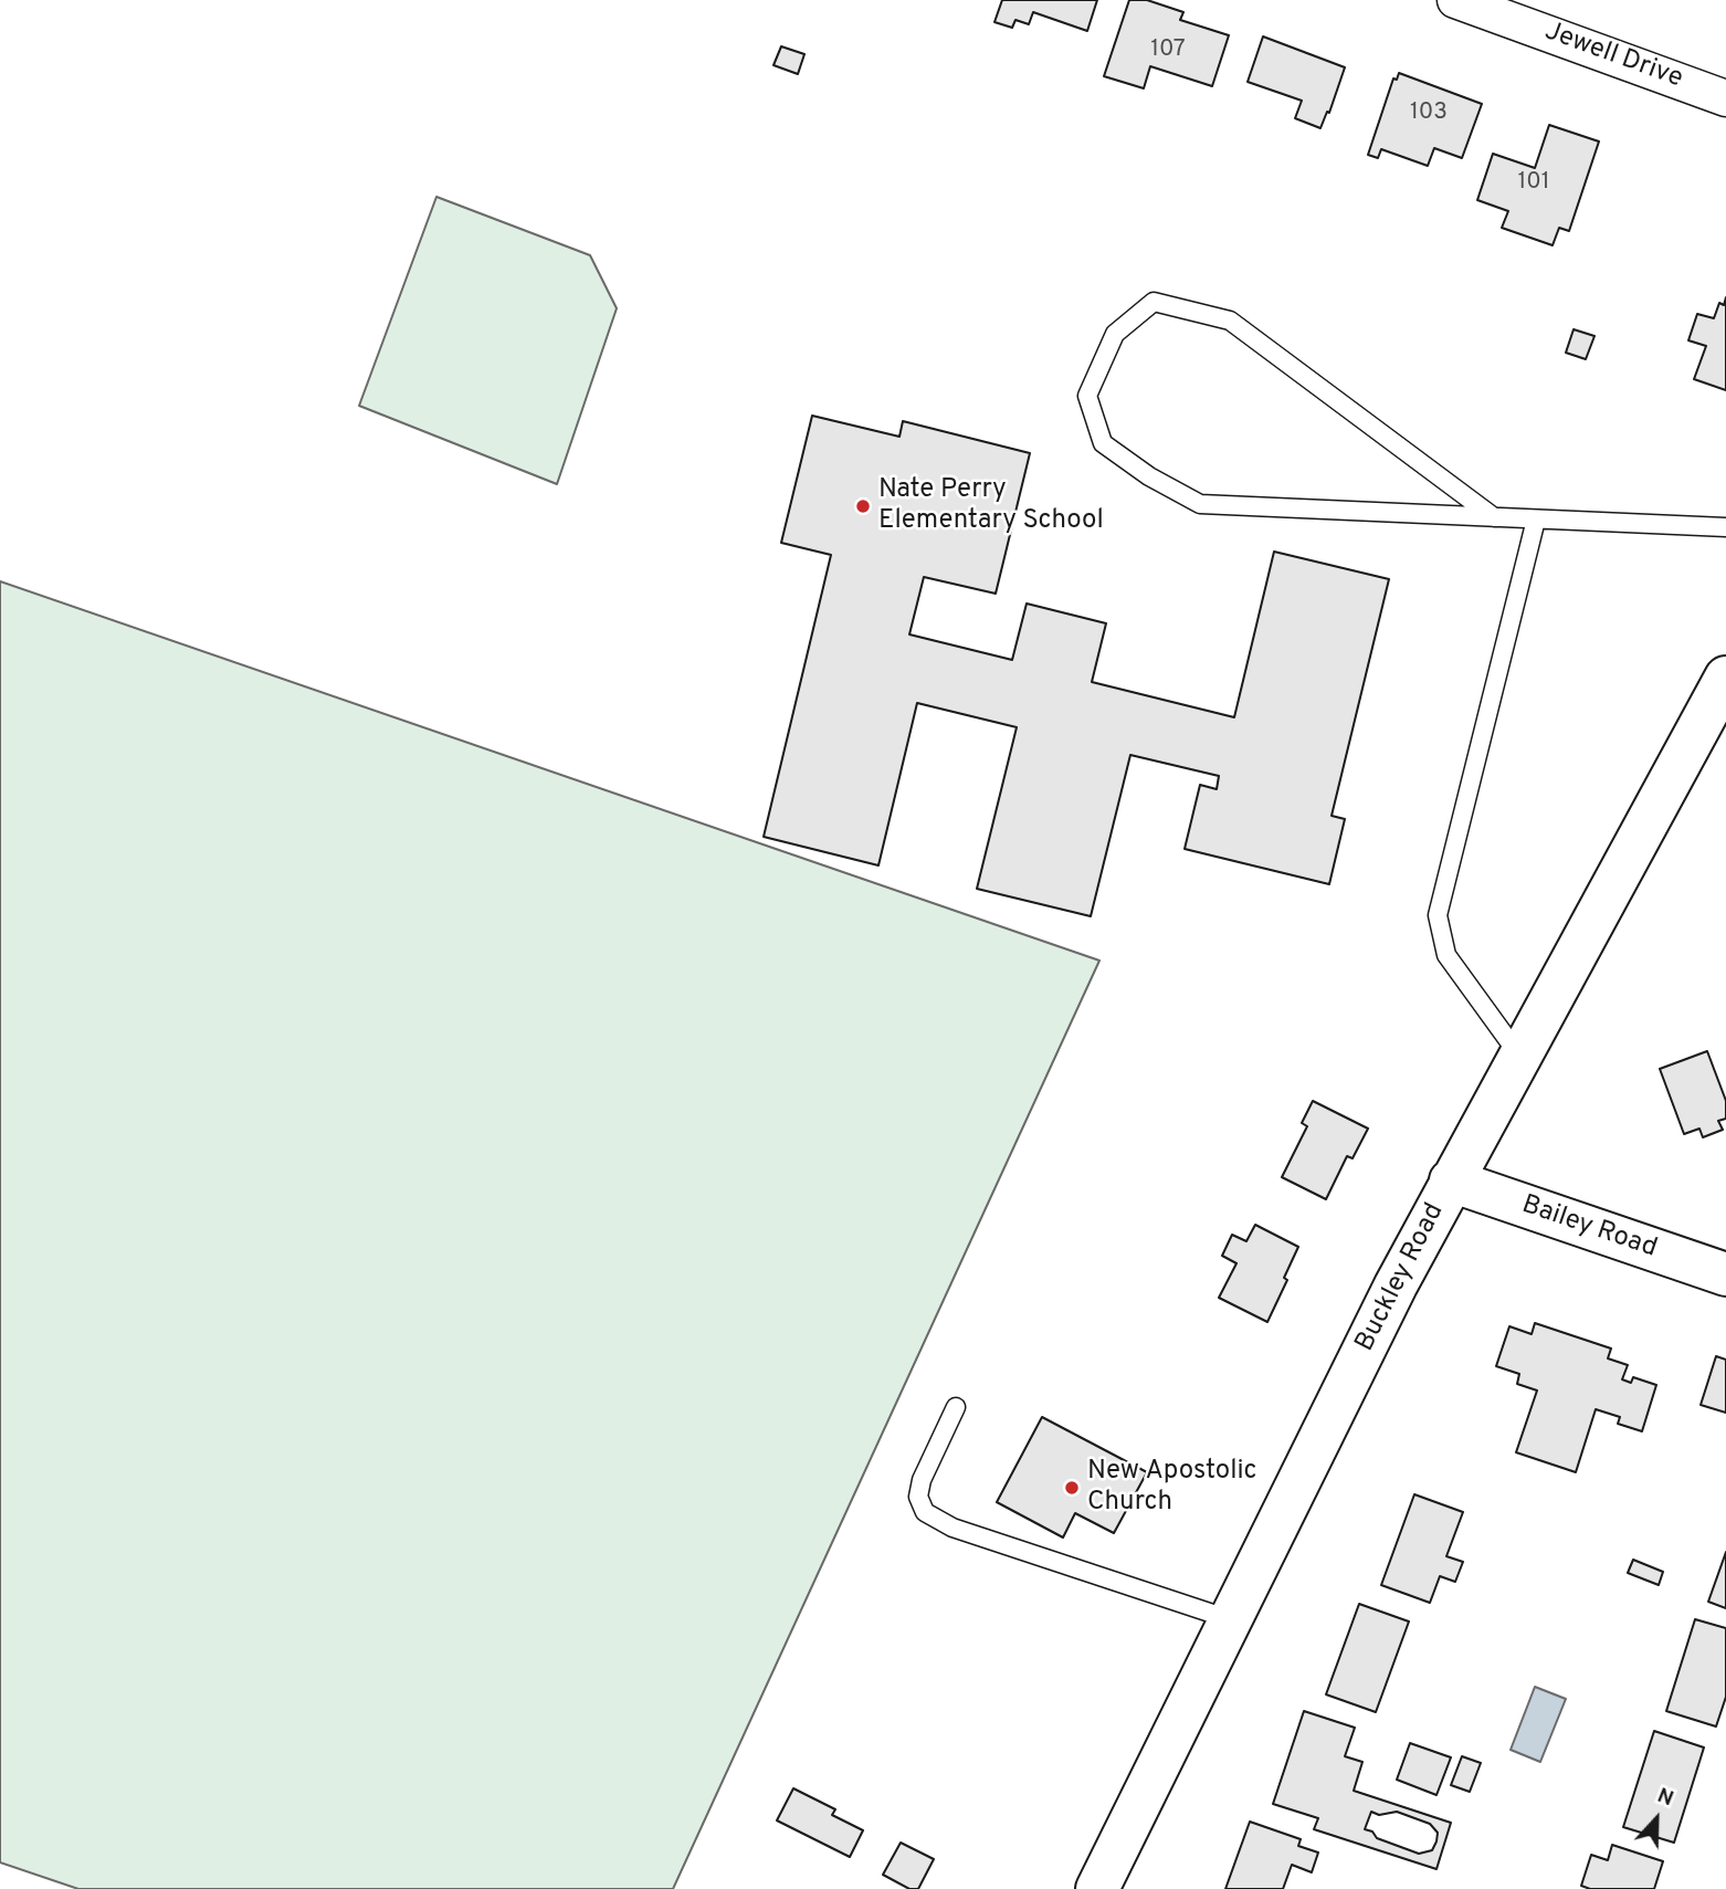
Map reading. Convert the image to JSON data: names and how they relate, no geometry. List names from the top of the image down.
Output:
{
  "streets": {
    "street": ["Jewell Drive", "Bailey Road", "Buckley Road"]
  },
  "crossings": [
    ["Bailey Road", "Buckley Road"]
  ],
  "places": ["Nate Perry Elementary School", "New Apostolic Church"],
  "house_numbers": ["107", "103", "101"],
  "north": "top"
}
